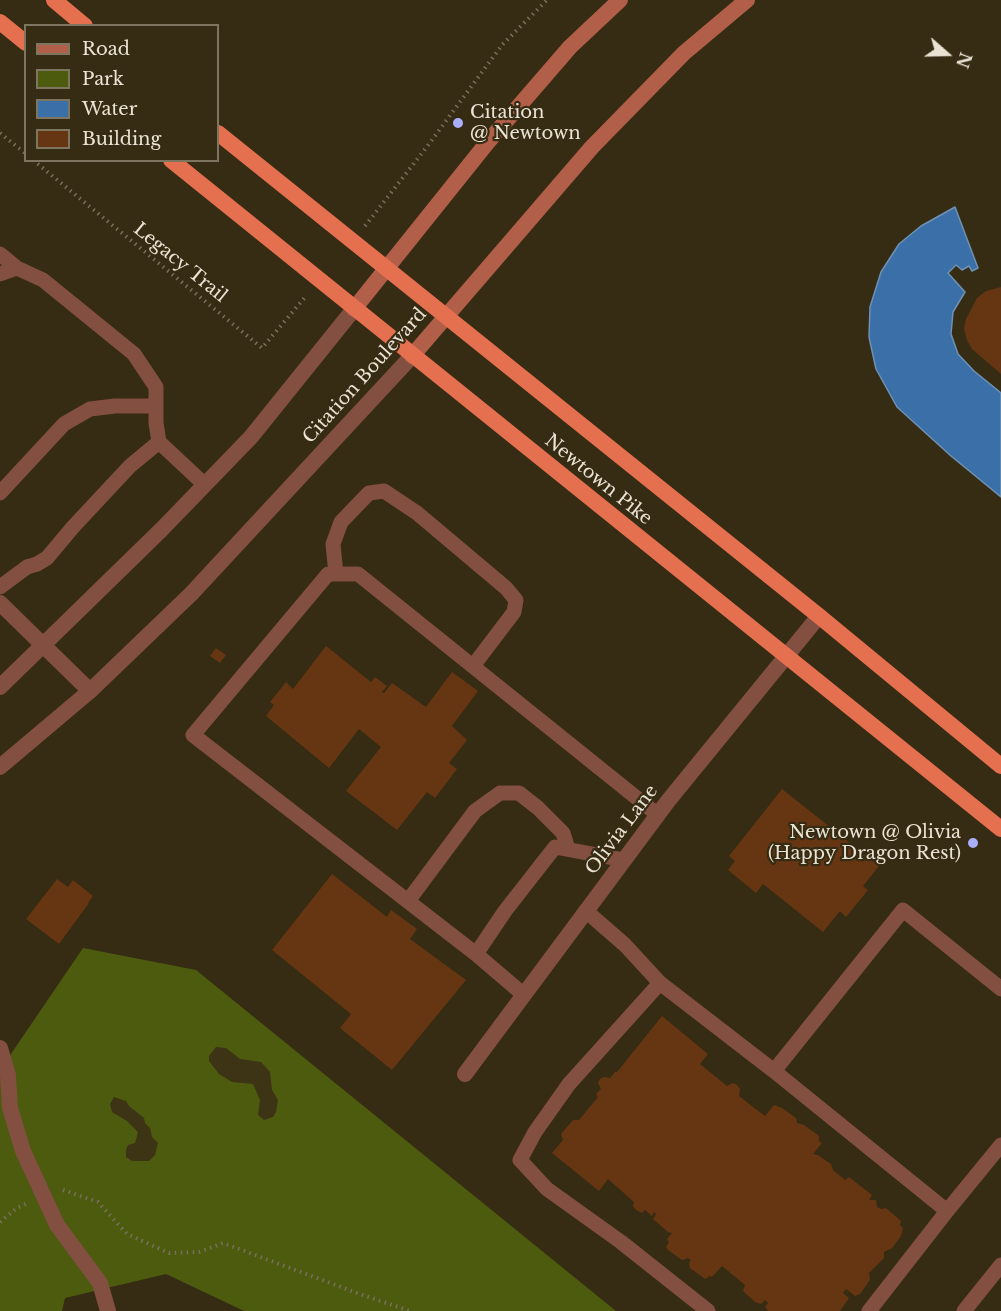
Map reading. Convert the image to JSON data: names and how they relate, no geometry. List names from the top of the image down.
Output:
{
  "streets": {
    "highway": ["Newtown Pike"],
    "main road": ["Citation Boulevard"],
    "street": ["Olivia Lane"],
    "path": ["Legacy Trail"]
  },
  "crossings": [
    ["Citation Boulevard", "Newtown Pike"],
    ["Newtown Pike", "Olivia Lane"]
  ],
  "places": ["Citation @ Newtown", "Newtown @ Olivia (Happy Dragon Rest)"],
  "legend": [
    "Road",
    "Park",
    "Water",
    "Building"
  ],
  "north": "right"
}
